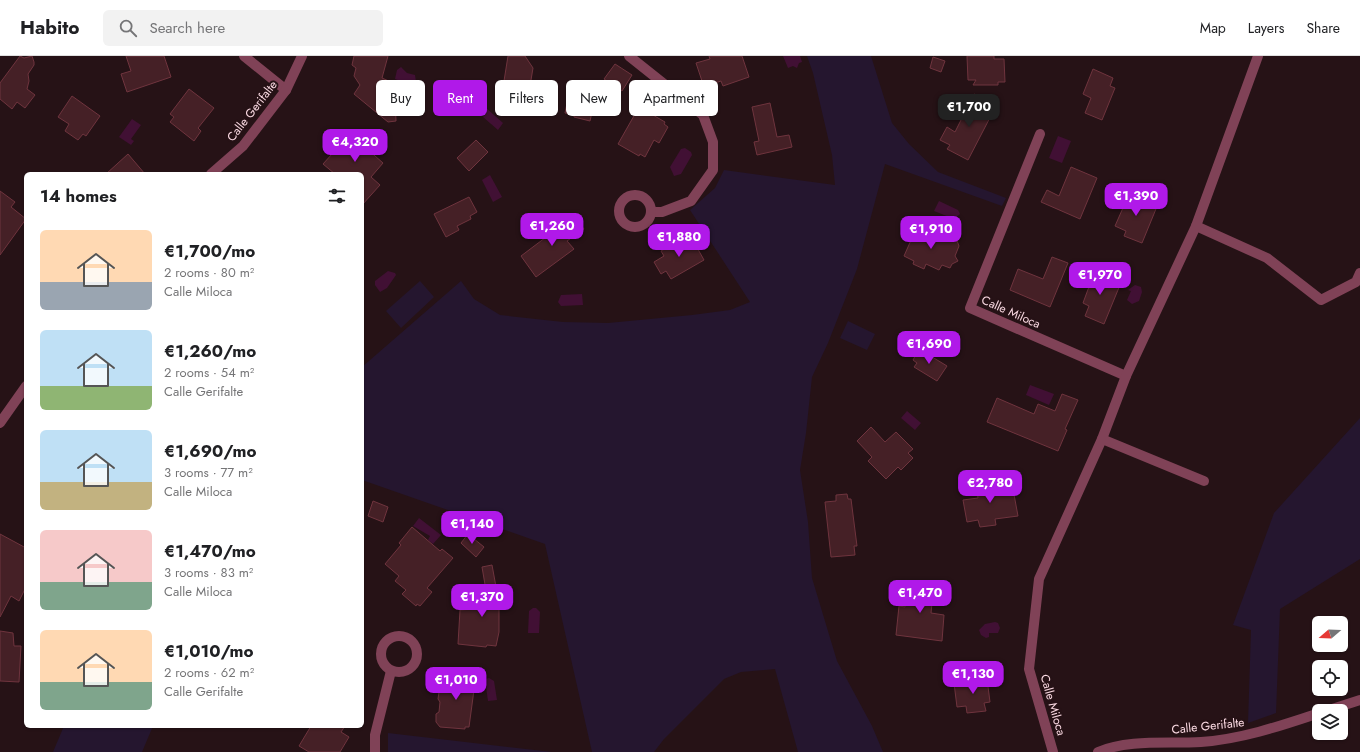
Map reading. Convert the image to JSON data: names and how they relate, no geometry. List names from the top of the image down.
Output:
{
  "streets": {
    "street": ["Calle Gerifalte", "Calle Miloca"]
  },
  "north": "left",
  "page": {
    "header": "Habito",
    "search": "Search here",
    "nav": ["Map", "Layers", "Share"],
    "chip": [
      "Buy",
      "Rent",
      "Filters",
      "New",
      "Apartment"
    ],
    "price": [
      "€1,700",
      "€4,320",
      "€1,390",
      "€1,260",
      "€1,910",
      "€1,880",
      "€1,970",
      "€1,690",
      "€2,780",
      "€1,140",
      "€1,470",
      "€1,370",
      "€1,130",
      "€1,010"
    ],
    "heading": "14 homes",
    "list": [
      {
        "name": "€1,700/mo",
        "note": "2 rooms · 80 m² · Calle Miloca"
      },
      {
        "name": "€1,260/mo",
        "note": "2 rooms · 54 m² · Calle Gerifalte"
      },
      {
        "name": "€1,690/mo",
        "note": "3 rooms · 77 m² · Calle Miloca"
      },
      {
        "name": "€1,470/mo",
        "note": "3 rooms · 83 m² · Calle Miloca"
      },
      {
        "name": "€1,010/mo",
        "note": "2 rooms · 62 m² · Calle Gerifalte"
      }
    ]
  }
}
